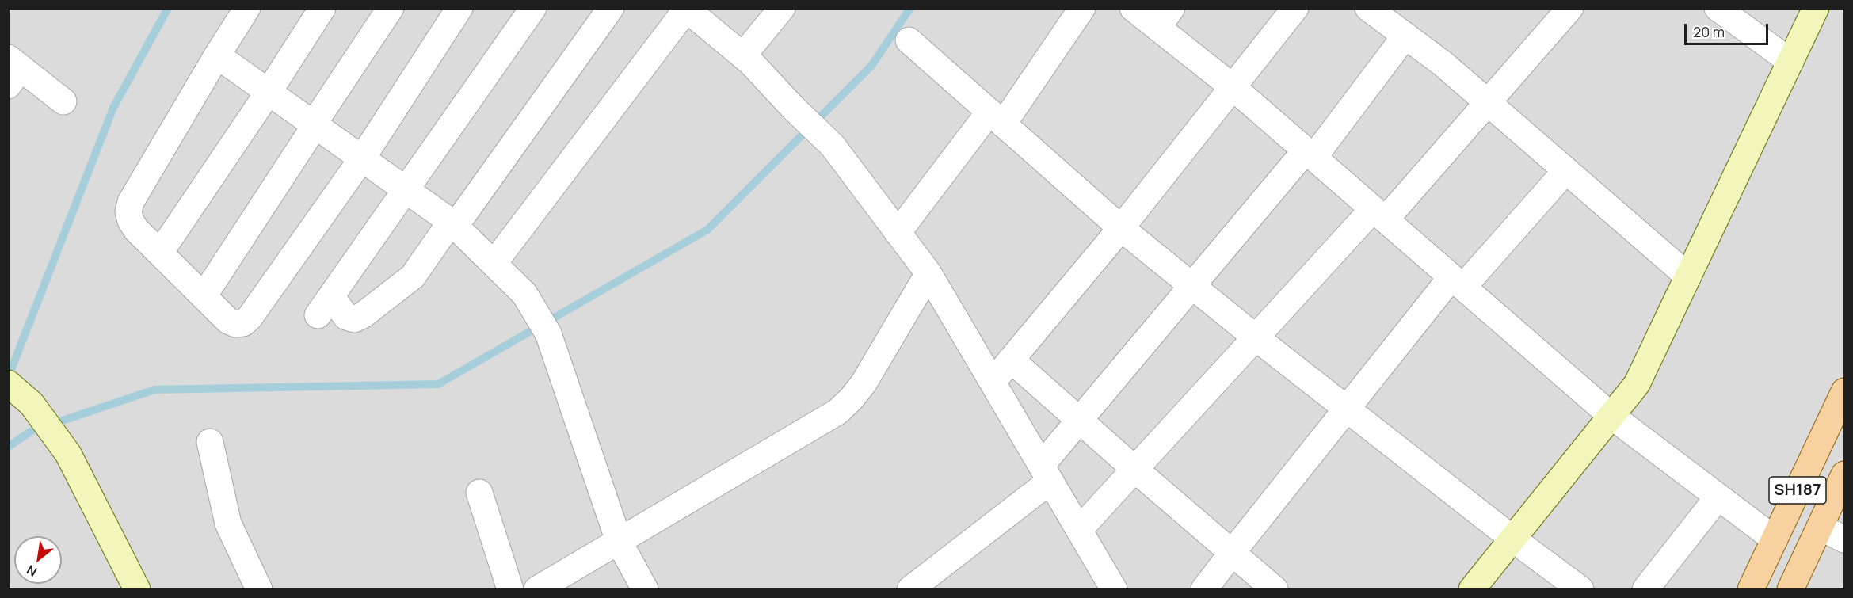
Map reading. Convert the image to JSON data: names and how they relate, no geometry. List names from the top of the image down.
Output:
{
  "streets": {
    "main road": ["SH187"]
  },
  "scale_bar": "20 m",
  "north": "bottom left"
}
